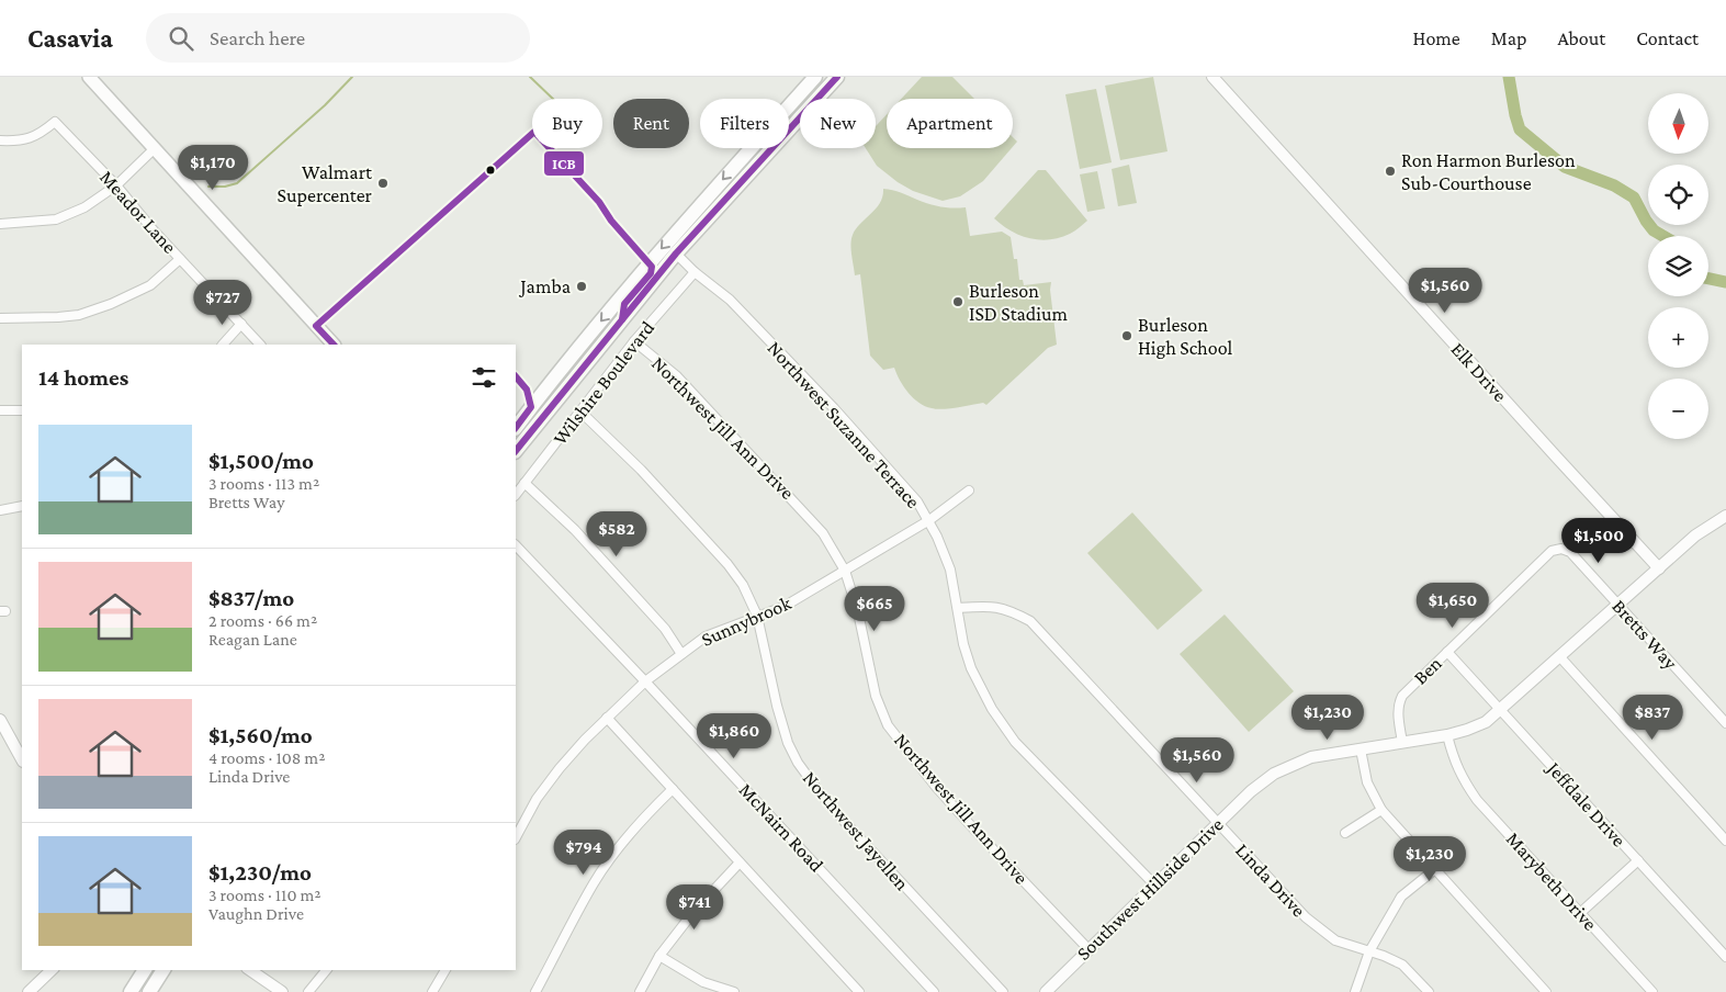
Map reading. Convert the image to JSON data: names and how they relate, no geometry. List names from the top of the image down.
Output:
{
  "streets": {
    "street": [
      "Meador Lane",
      "Elk Drive",
      "Wilshire Boulevard",
      "Northwest Suzanne Terrace",
      "Northwest Jill Ann Drive",
      "Sunnybrook",
      "Bretts Way",
      "Ben",
      "Jeffdale Drive",
      "McNairn Road",
      "Northwest Jayellen",
      "Linda Drive",
      "Marybeth Drive",
      "Southwest Hillside Drive"
    ]
  },
  "crossings": [
    ["Elk Drive", "Southwest Hillside Drive"],
    ["Wilshire Boulevard", "Northwest Suzanne Terrace"],
    ["Wilshire Boulevard", "Northwest Jill Ann Drive"],
    ["Wilshire Boulevard", "Northwest Jayellen"],
    ["Northwest Suzanne Terrace", "Sunnybrook"],
    ["Northwest Suzanne Terrace", "Linda Drive"],
    ["Northwest Suzanne Terrace", "Southwest Hillside Drive"],
    ["Northwest Jill Ann Drive", "Sunnybrook"],
    ["Northwest Jill Ann Drive", "Southwest Hillside Drive"],
    ["Sunnybrook", "McNairn Road"],
    ["Sunnybrook", "Northwest Jayellen"],
    ["Bretts Way", "Ben"],
    ["Bretts Way", "Southwest Hillside Drive"],
    ["Ben", "Jeffdale Drive"],
    ["Ben", "Southwest Hillside Drive"],
    ["Jeffdale Drive", "Southwest Hillside Drive"],
    ["Linda Drive", "Southwest Hillside Drive"],
    ["Marybeth Drive", "Southwest Hillside Drive"]
  ],
  "places": [
    "Ron Harmon Burleson Sub-Courthouse",
    "Walmart Supercenter",
    "Jamba",
    "Burleson ISD Stadium",
    "Burleson High School"
  ],
  "lines": ["transit line ICB"],
  "north": "bottom",
  "page": {
    "header": "Casavia",
    "search": "Search here",
    "nav": [
      "Home",
      "Map",
      "About",
      "Contact"
    ],
    "map_buttons": ["+", "−"],
    "chip": [
      "Buy",
      "Rent",
      "Filters",
      "New",
      "Apartment"
    ],
    "price": [
      "$1,170",
      "$1,560",
      "$727",
      "$582",
      "$1,500",
      "$1,650",
      "$665",
      "$1,230",
      "$837",
      "$1,860",
      "$1,560",
      "$794",
      "$1,230",
      "$741"
    ],
    "heading": "14 homes",
    "list": [
      {
        "name": "$1,500/mo",
        "note": "3 rooms · 113 m² · Bretts Way"
      },
      {
        "name": "$837/mo",
        "note": "2 rooms · 66 m² · Reagan Lane"
      },
      {
        "name": "$1,560/mo",
        "note": "4 rooms · 108 m² · Linda Drive"
      },
      {
        "name": "$1,230/mo",
        "note": "3 rooms · 110 m² · Vaughn Drive"
      }
    ]
  }
}
